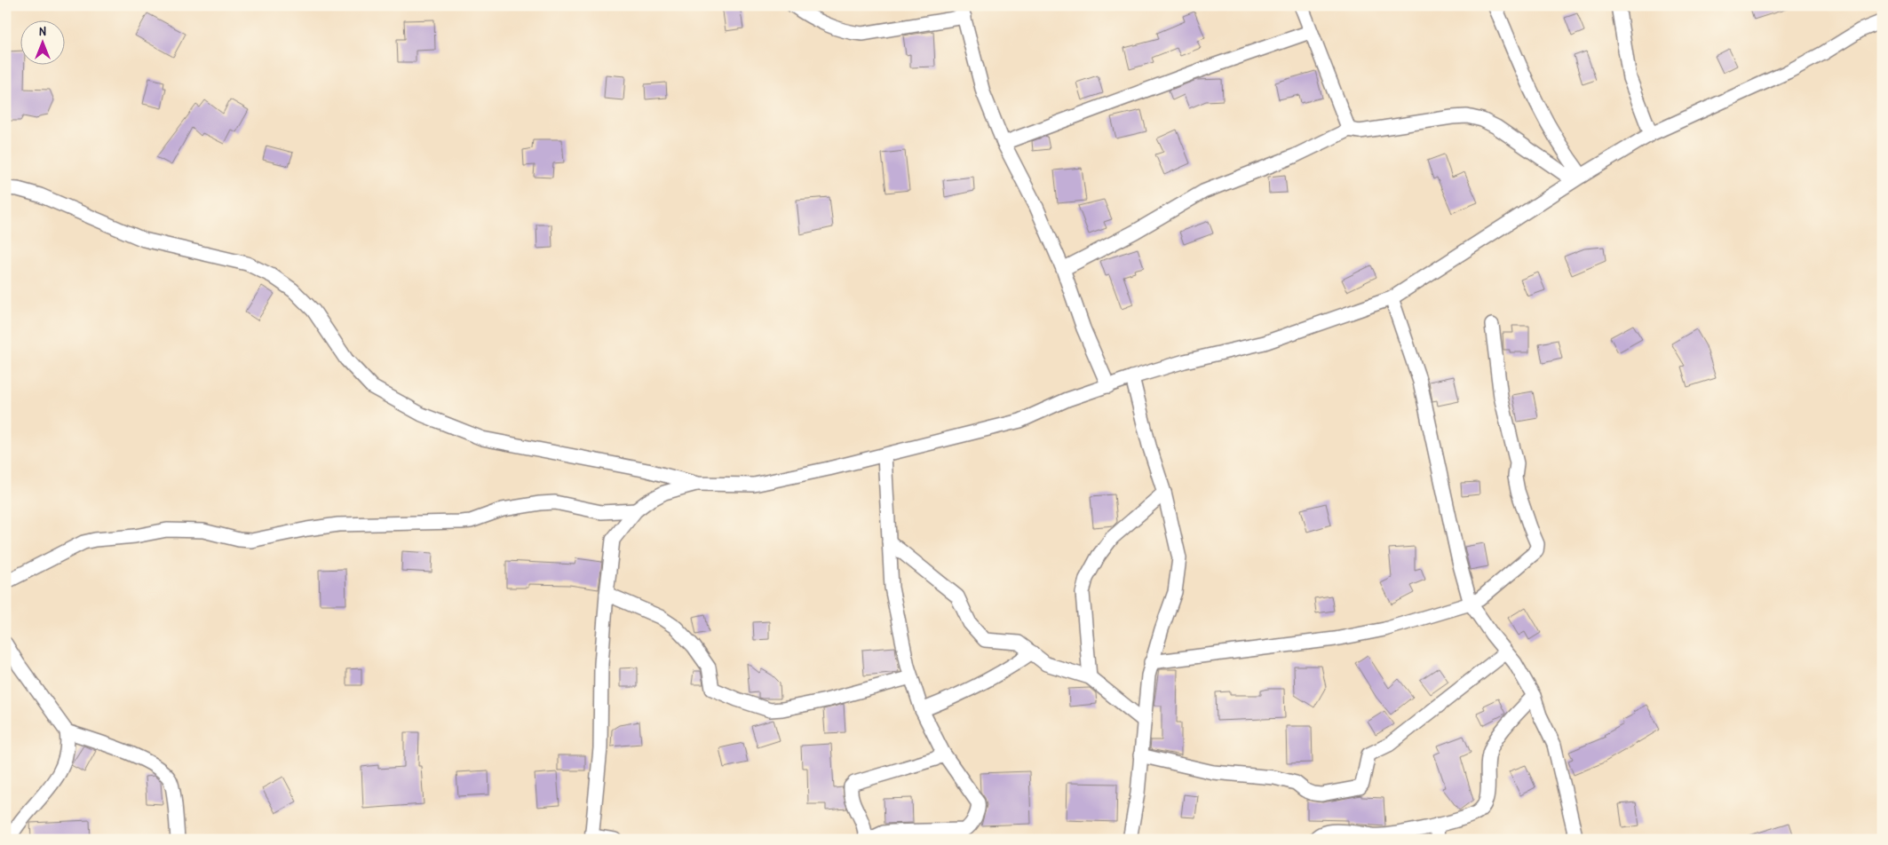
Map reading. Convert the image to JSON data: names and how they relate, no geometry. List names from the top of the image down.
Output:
{
  "north": "top"
}
